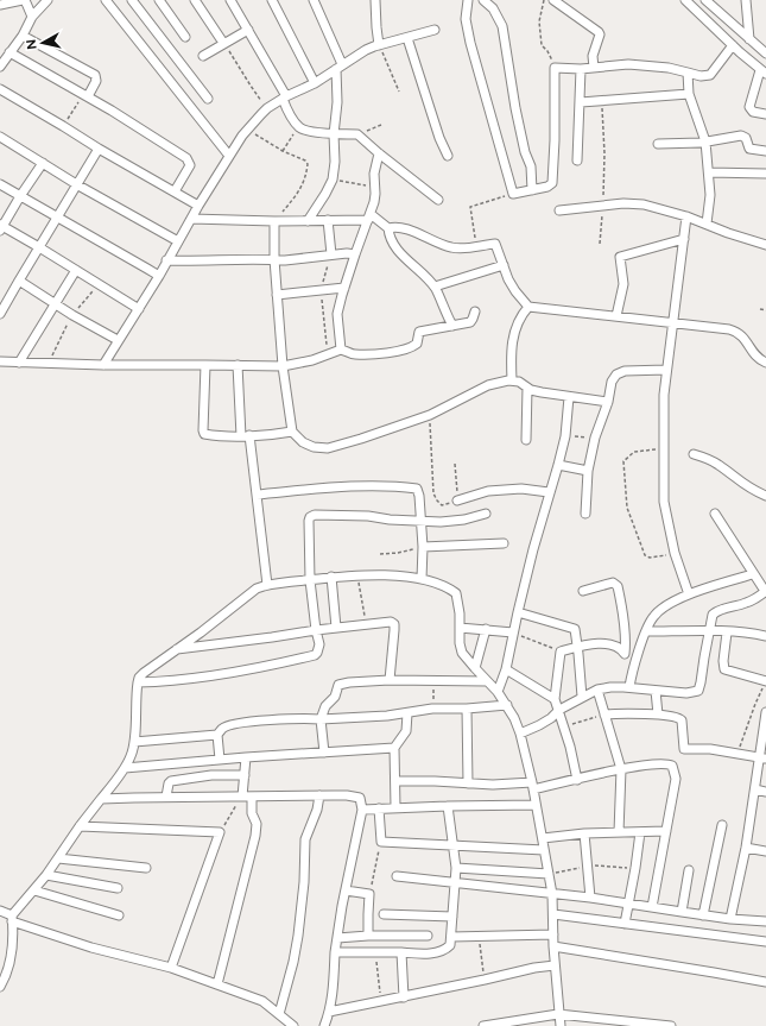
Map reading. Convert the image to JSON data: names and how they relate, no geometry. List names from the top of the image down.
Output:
{
  "north": "left"
}
